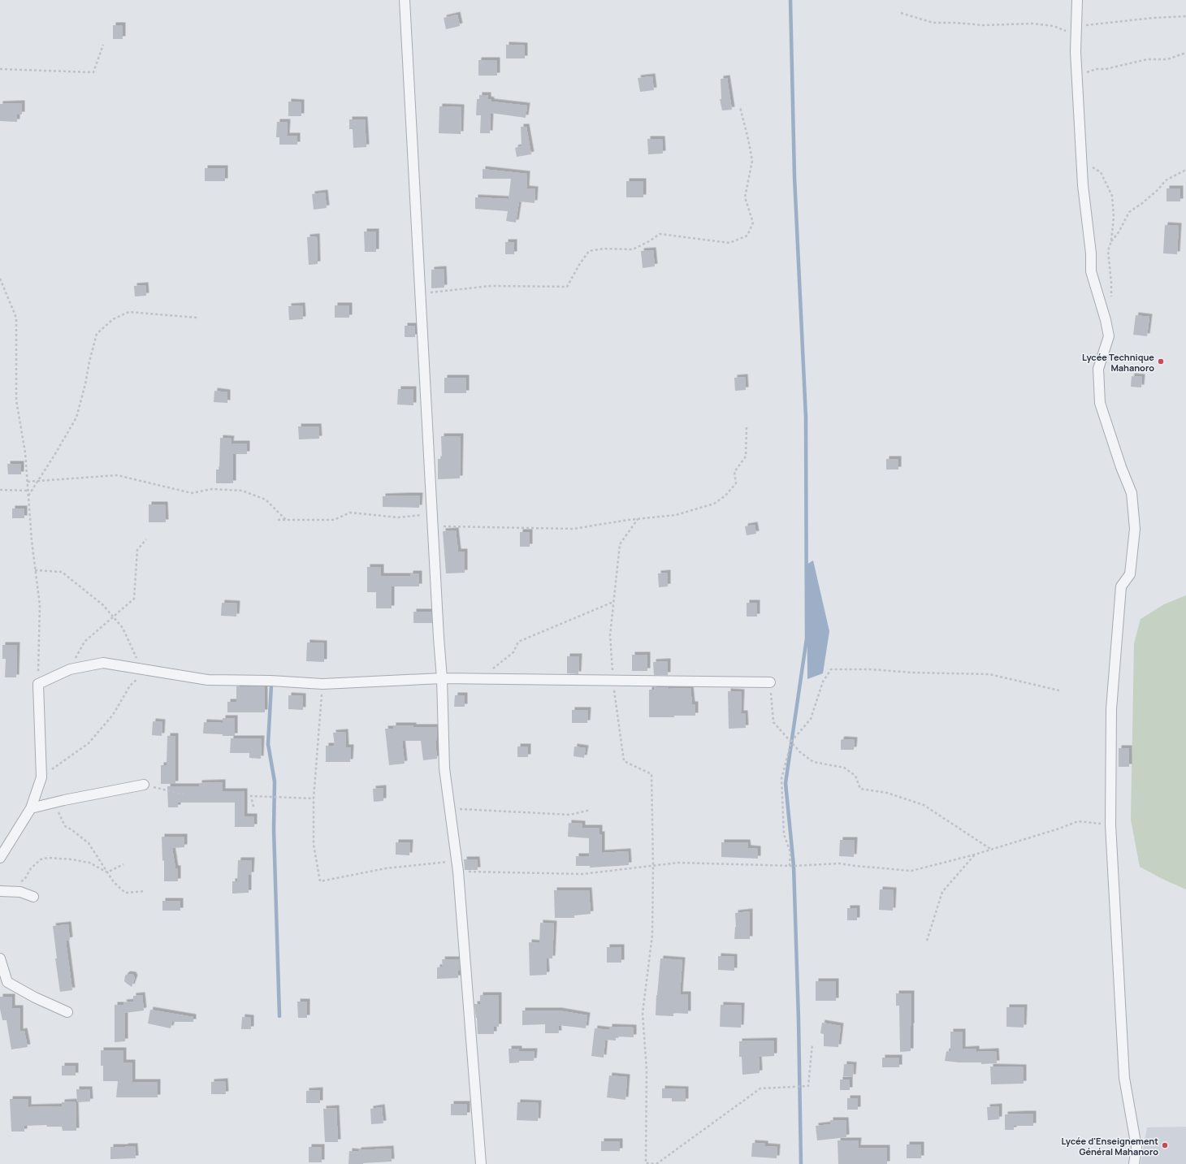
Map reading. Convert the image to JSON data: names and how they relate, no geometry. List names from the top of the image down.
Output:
{
  "places": ["Lycée Technique Mahanoro", "Lycée d'Enseignement Général Mahanoro"]
}
